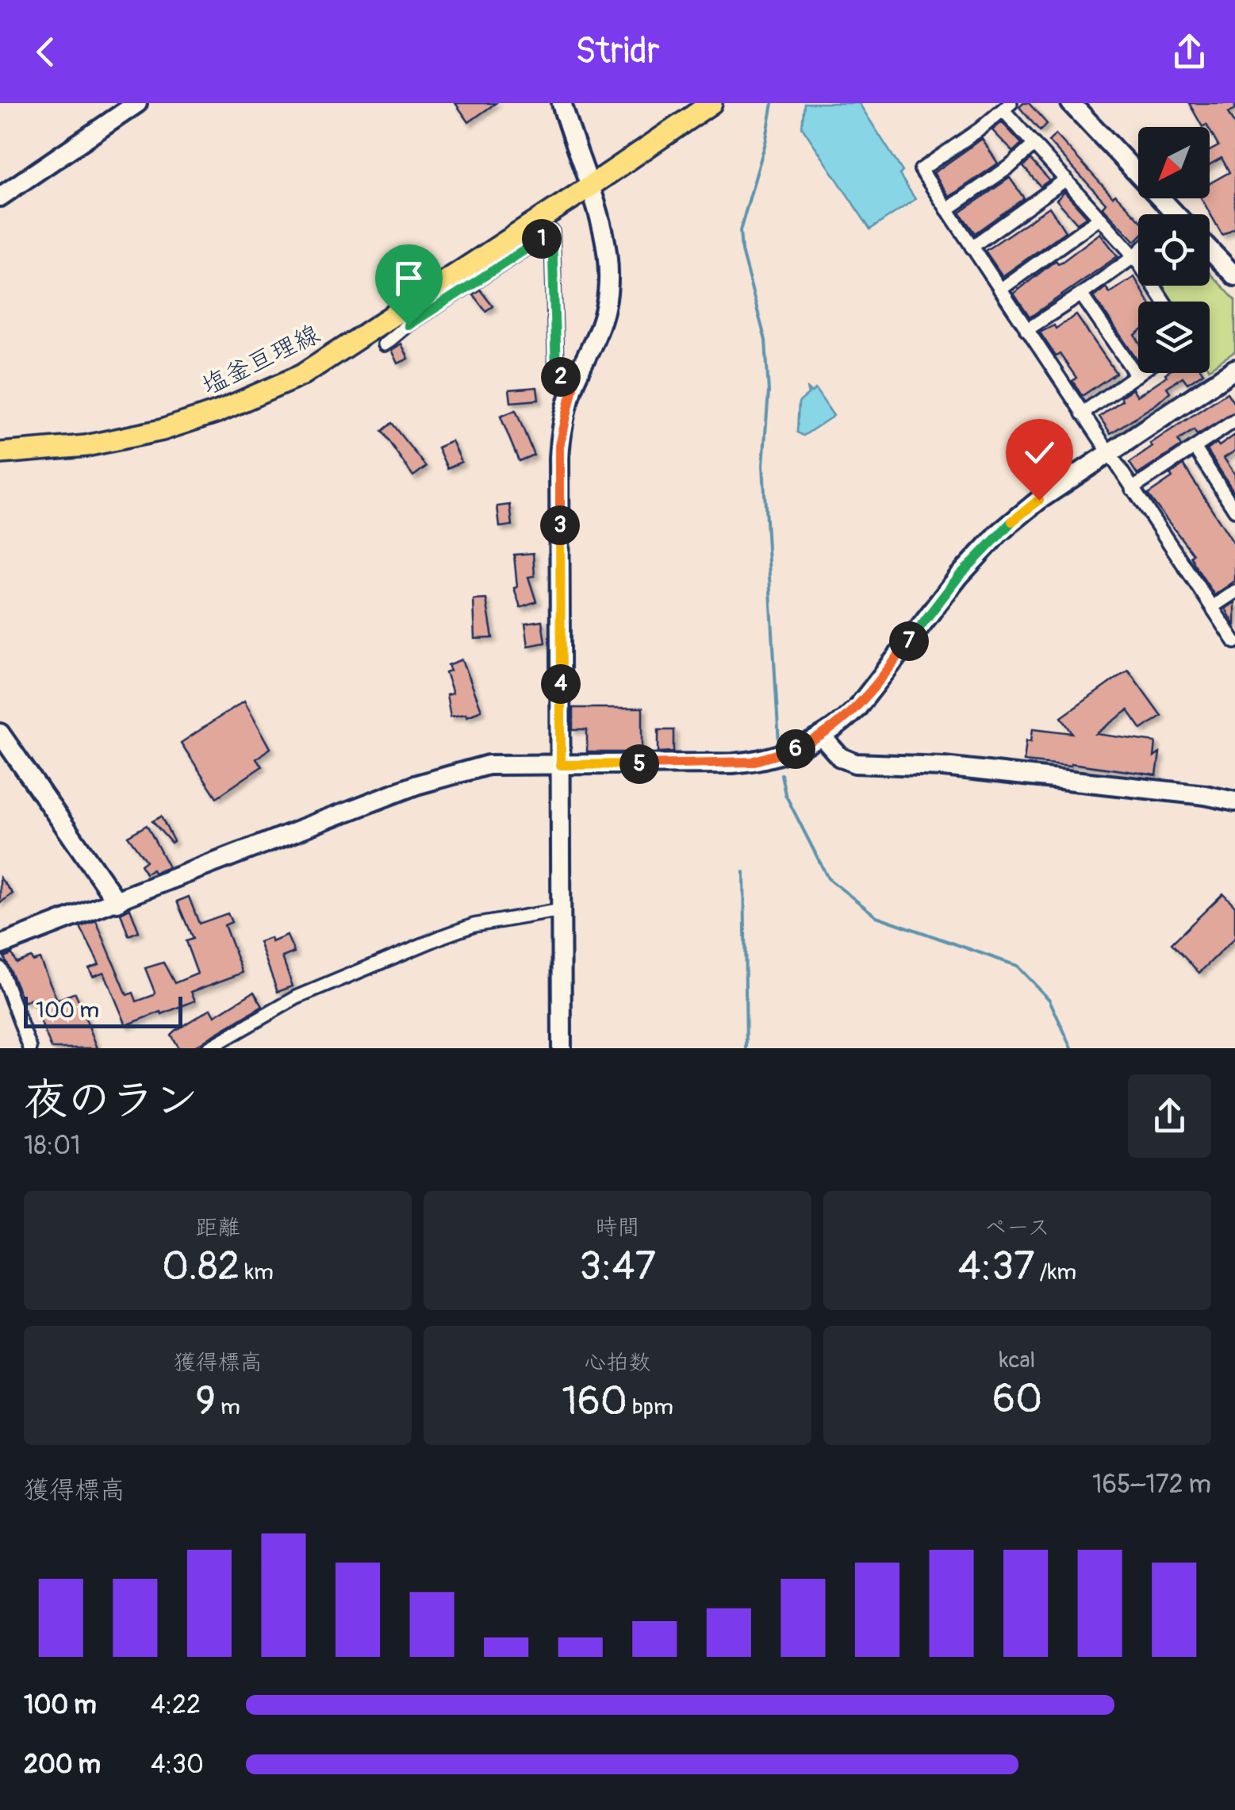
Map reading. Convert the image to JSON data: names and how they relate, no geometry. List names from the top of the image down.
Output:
{
  "streets": {
    "main road": ["塩釜亘理線"]
  },
  "scale_bar": "100 m",
  "north": "bottom left",
  "page": {
    "header": "Stridr",
    "pins": [
      "1",
      "2",
      "3",
      "7",
      "4",
      "6",
      "5"
    ],
    "scale": "100 m",
    "heading": ["夜のラン", "18:01"],
    "stats": [
      ["距離", "0.82 km"],
      ["時間", "3:47"],
      ["ペース", "4:37 /km"],
      ["獲得標高", "9 m"],
      ["心拍数", "160 bpm"],
      ["kcal", "60"]
    ],
    "chart": ["獲得標高", "165–172 m"],
    "list": [
      {
        "name": "100 m",
        "note": "4:22"
      },
      {
        "name": "200 m",
        "note": "4:30"
      }
    ]
  }
}
